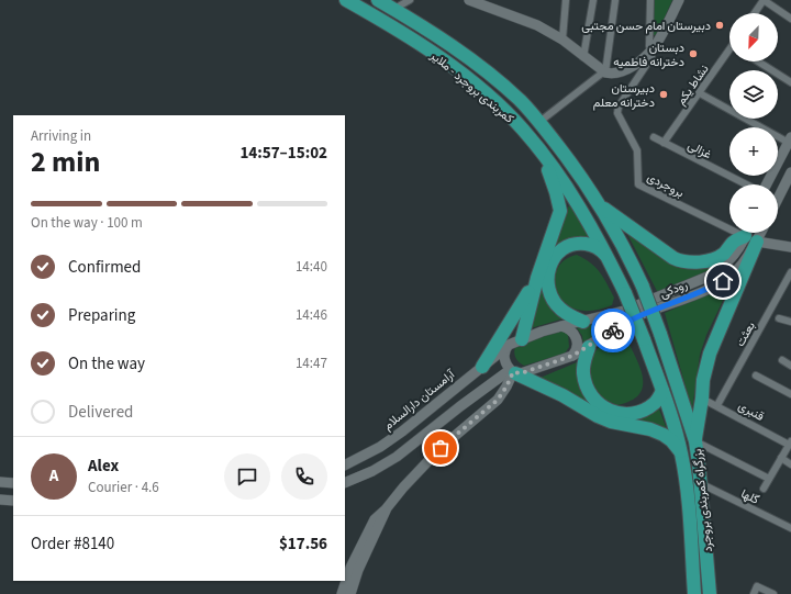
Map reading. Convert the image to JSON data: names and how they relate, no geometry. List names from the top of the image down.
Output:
{
  "streets": {
    "highway": ["کمربندی بروجرد - ملایر", "بزرگراه کمربندی بروجرد"],
    "street": [
      "نشاط یکم",
      "غزالی",
      "بروجردی",
      "رودکی",
      "بعثت",
      "آرامستان دارالسلام",
      "قنبری",
      "گلها"
    ]
  },
  "crossings": [
    ["نشاط یکم", "غزالی"],
    ["کمربندی بروجرد - ملایر", "بزرگراه کمربندی بروجرد"],
    ["بروجردی", "رودکی"],
    ["رودکی", "آرامستان دارالسلام"],
    ["بعثت", "قنبری"],
    ["گلها", "بزرگراه کمربندی بروجرد"]
  ],
  "places": ["دبیرستان امام حسن مجتبی", "دبستان دخترانه فاطمیه", "دبیرستان دخترانه معلم"],
  "north": "bottom left",
  "page": {
    "map_buttons": ["+", "−"],
    "heading": ["2 min", "Arriving in", "14:57–15:02"],
    "panel": [
      "Alex",
      "Courier · 4.6",
      "Order #8140",
      "$17.56"
    ],
    "bar": "On the way · 100 m",
    "list": [
      ["Confirmed", "14:40"],
      ["Preparing", "14:46"],
      ["On the way", "14:47"],
      "Delivered"
    ],
    "round": "A"
  }
}
